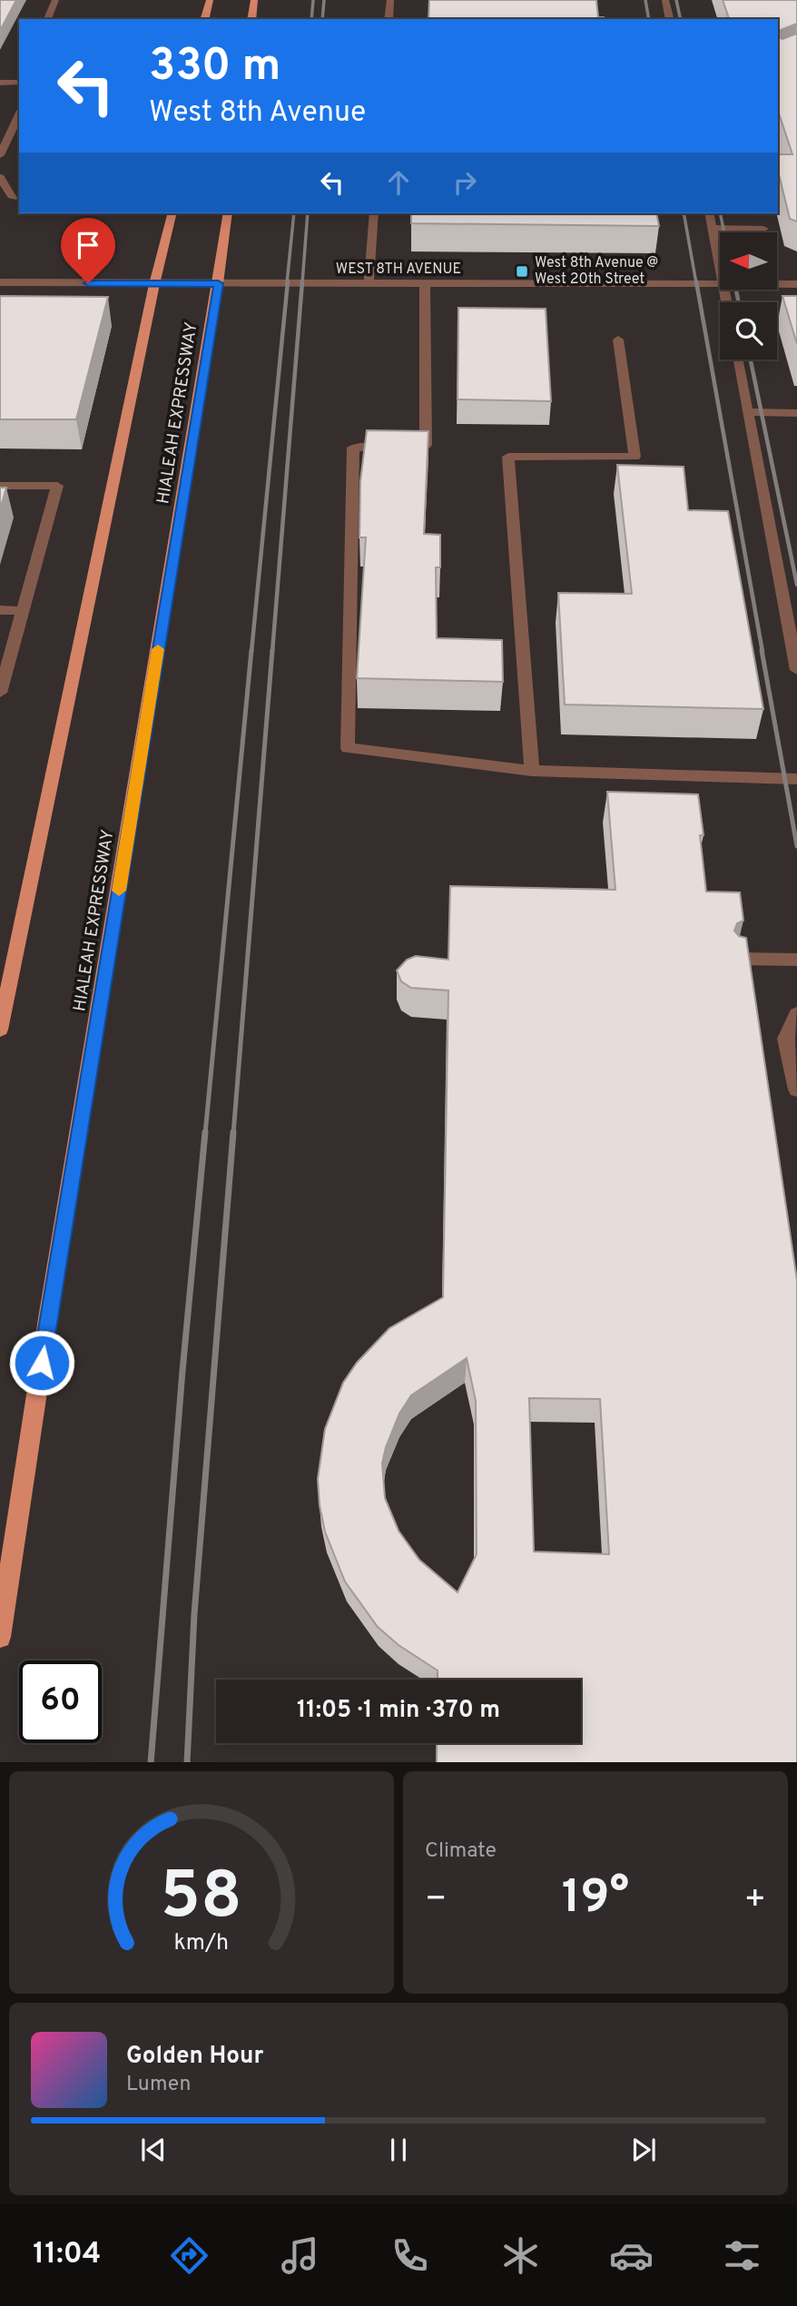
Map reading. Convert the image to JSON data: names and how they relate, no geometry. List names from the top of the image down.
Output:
{
  "streets": {
    "main road": ["HIALEAH EXPRESSWAY"],
    "street": ["WEST 8TH AVENUE"]
  },
  "crossings": [
    ["WEST 8TH AVENUE", "HIALEAH EXPRESSWAY"]
  ],
  "places": {
    "transit": ["West 8th Avenue @ West 20th Street"]
  },
  "north": "left",
  "page": {
    "turn": ["330 m", "West 8th Avenue"],
    "limit": "60",
    "trip": "11:05 · 1 min · 370 m",
    "tile": "Climate",
    "heat": ["−", "19°", "+"],
    "song": ["Golden Hour", "Lumen"],
    "tabs": "11:04",
    "gauge": ["58", "km/h"]
  }
}
